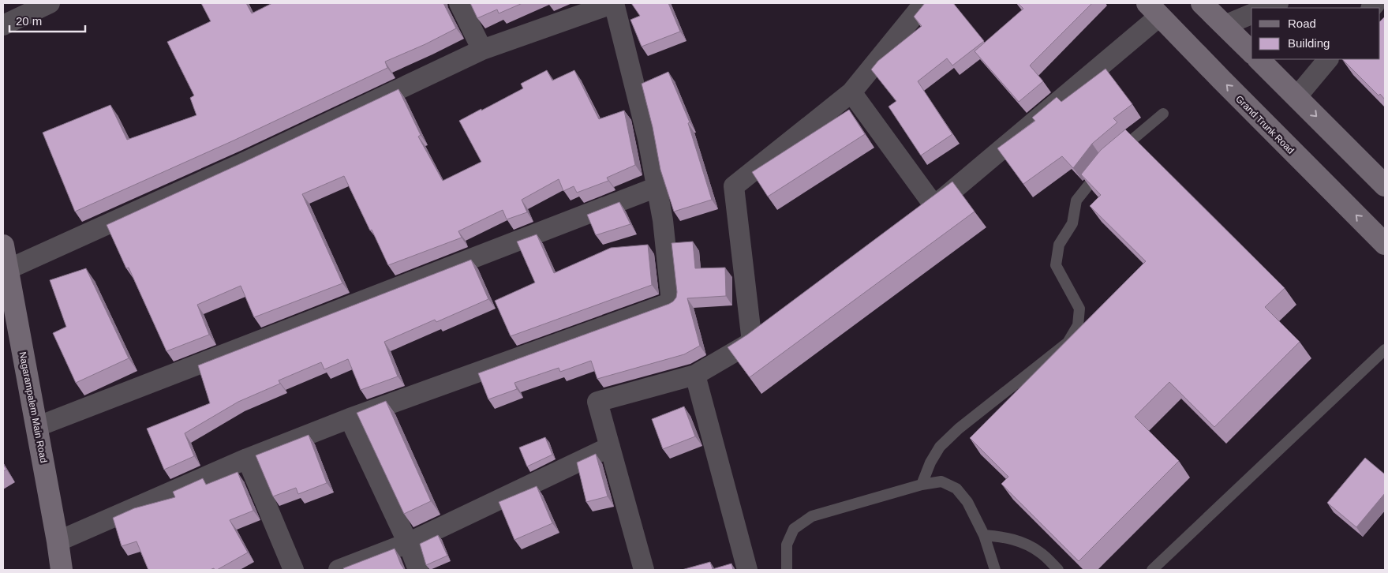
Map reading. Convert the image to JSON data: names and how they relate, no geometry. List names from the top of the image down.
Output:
{
  "streets": {
    "main road": ["Grand Trunk Road", "Nagarampalem Main Road"]
  },
  "legend": ["Road", "Building"],
  "scale_bar": "20 m"
}
